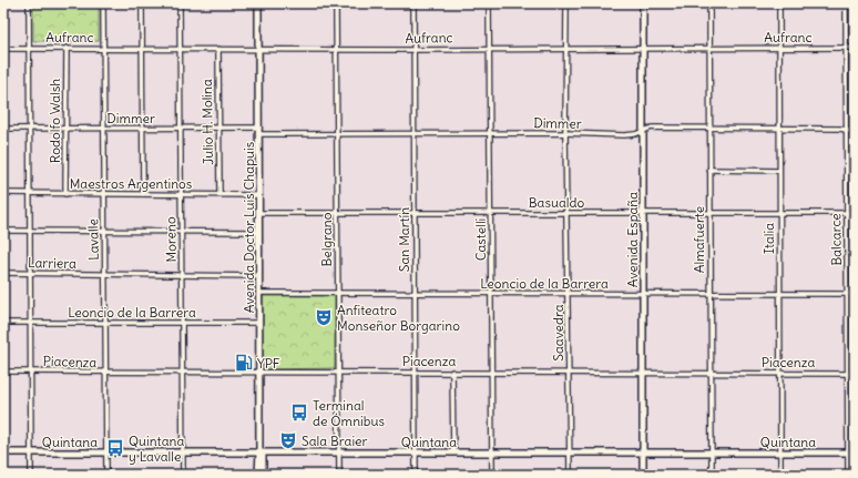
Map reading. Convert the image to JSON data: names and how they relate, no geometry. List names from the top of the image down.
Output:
{
  "streets": {
    "main road": ["Avenida Doctor Luis Chapuis", "Avenida España", "Quintana"],
    "street": [
      "Aufranc",
      "Dimmer",
      "Rodolfo Walsh",
      "Julio H. Molina",
      "Maestros Argentinos",
      "Basualdo",
      "Italia",
      "Lavalle",
      "Moreno",
      "Belgrano",
      "San Martín",
      "Castelli",
      "Almafuerte",
      "Balcarce",
      "Larriera",
      "Leoncio de la Barrera",
      "Saavedra",
      "Piacenza"
    ]
  },
  "crossings": [
    ["Aufranc", "Rodolfo Walsh"],
    ["Aufranc", "Julio H. Molina"],
    ["Aufranc", "Avenida Doctor Luis Chapuis"],
    ["Aufranc", "Italia"],
    ["Aufranc", "Lavalle"],
    ["Aufranc", "Moreno"],
    ["Aufranc", "Belgrano"],
    ["Aufranc", "San Martín"],
    ["Aufranc", "Castelli"],
    ["Aufranc", "Avenida España"],
    ["Aufranc", "Almafuerte"],
    ["Aufranc", "Balcarce"],
    ["Aufranc", "Saavedra"],
    ["Dimmer", "Rodolfo Walsh"],
    ["Dimmer", "Julio H. Molina"],
    ["Dimmer", "Avenida Doctor Luis Chapuis"],
    ["Dimmer", "Italia"],
    ["Dimmer", "Lavalle"],
    ["Dimmer", "Moreno"],
    ["Dimmer", "Belgrano"],
    ["Dimmer", "San Martín"],
    ["Dimmer", "Castelli"],
    ["Dimmer", "Avenida España"],
    ["Dimmer", "Almafuerte"],
    ["Dimmer", "Balcarce"],
    ["Dimmer", "Saavedra"],
    ["Rodolfo Walsh", "Maestros Argentinos"],
    ["Julio H. Molina", "Maestros Argentinos"],
    ["Maestros Argentinos", "Avenida Doctor Luis Chapuis"],
    ["Maestros Argentinos", "Lavalle"],
    ["Maestros Argentinos", "Moreno"],
    ["Basualdo", "Avenida Doctor Luis Chapuis"],
    ["Basualdo", "Italia"],
    ["Basualdo", "Belgrano"],
    ["Basualdo", "San Martín"],
    ["Basualdo", "Castelli"],
    ["Basualdo", "Avenida España"],
    ["Basualdo", "Almafuerte"],
    ["Basualdo", "Balcarce"],
    ["Basualdo", "Saavedra"],
    ["Avenida Doctor Luis Chapuis", "Larriera"],
    ["Avenida Doctor Luis Chapuis", "Leoncio de la Barrera"],
    ["Avenida Doctor Luis Chapuis", "Piacenza"],
    ["Avenida Doctor Luis Chapuis", "Quintana"],
    ["Italia", "Leoncio de la Barrera"],
    ["Italia", "Piacenza"],
    ["Italia", "Quintana"],
    ["Lavalle", "Larriera"],
    ["Lavalle", "Leoncio de la Barrera"],
    ["Lavalle", "Piacenza"],
    ["Lavalle", "Quintana"],
    ["Moreno", "Larriera"],
    ["Moreno", "Leoncio de la Barrera"],
    ["Moreno", "Piacenza"],
    ["Moreno", "Quintana"],
    ["Belgrano", "Leoncio de la Barrera"],
    ["Belgrano", "Piacenza"],
    ["Belgrano", "Quintana"],
    ["San Martín", "Leoncio de la Barrera"],
    ["San Martín", "Piacenza"],
    ["San Martín", "Quintana"],
    ["Castelli", "Leoncio de la Barrera"],
    ["Castelli", "Piacenza"],
    ["Castelli", "Quintana"],
    ["Avenida España", "Leoncio de la Barrera"],
    ["Avenida España", "Piacenza"],
    ["Avenida España", "Quintana"],
    ["Almafuerte", "Leoncio de la Barrera"],
    ["Almafuerte", "Piacenza"],
    ["Almafuerte", "Quintana"],
    ["Balcarce", "Leoncio de la Barrera"],
    ["Balcarce", "Piacenza"],
    ["Balcarce", "Quintana"],
    ["Leoncio de la Barrera", "Saavedra"],
    ["Saavedra", "Piacenza"],
    ["Saavedra", "Quintana"]
  ],
  "places": {
    "theatre": ["Anfiteatro Monseñor Borgarino", "Sala Braier"],
    "fuel station": ["YPF"],
    "bus stop": ["Terminal de Ómnibus", "Quintana y Lavalle"]
  }
}
